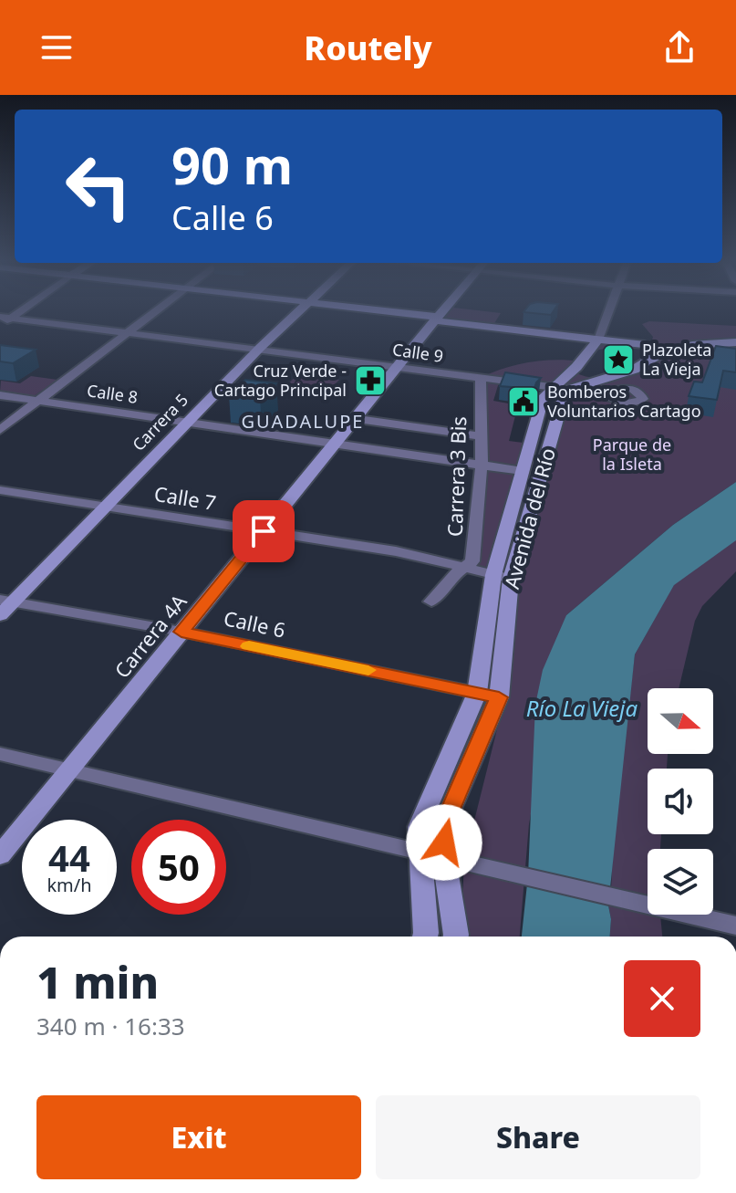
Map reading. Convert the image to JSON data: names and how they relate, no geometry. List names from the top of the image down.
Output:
{
  "streets": {
    "main road": [
      "Calle 9",
      "Carrera 5",
      "Avenida del Río",
      "Carrera 4A"
    ],
    "street": [
      "Calle 8",
      "Carrera 3 Bis",
      "Calle 7",
      "Calle 6"
    ]
  },
  "crossings": [
    ["Calle 9", "Carrera 5"],
    ["Calle 9", "Carrera 3 Bis"],
    ["Calle 9", "Avenida del Río"],
    ["Calle 9", "Carrera 4A"],
    ["Calle 8", "Carrera 5"],
    ["Calle 8", "Carrera 3 Bis"],
    ["Calle 8", "Avenida del Río"],
    ["Calle 8", "Carrera 4A"],
    ["Carrera 5", "Calle 7"],
    ["Carrera 5", "Calle 6"],
    ["Carrera 3 Bis", "Calle 7"],
    ["Calle 7", "Avenida del Río"],
    ["Calle 7", "Carrera 4A"],
    ["Avenida del Río", "Calle 6"],
    ["Calle 6", "Carrera 4A"]
  ],
  "districts": ["GUADALUPE"],
  "water": ["Río La Vieja"],
  "parks": ["Parque de la Isleta"],
  "places": {
    "place": ["Plazoleta La Vieja"],
    "pharmacy": ["Cruz Verde - Cartago Principal"],
    "public building": ["Bomberos Voluntarios Cartago"]
  },
  "north": "right",
  "page": {
    "header": "Routely",
    "turn": ["90 m", "Calle 6"],
    "speed": "44 km/h",
    "limit": "50",
    "heading": ["1 min", "340 m · 16:33"],
    "buttons": ["Exit", "Share"]
  }
}
